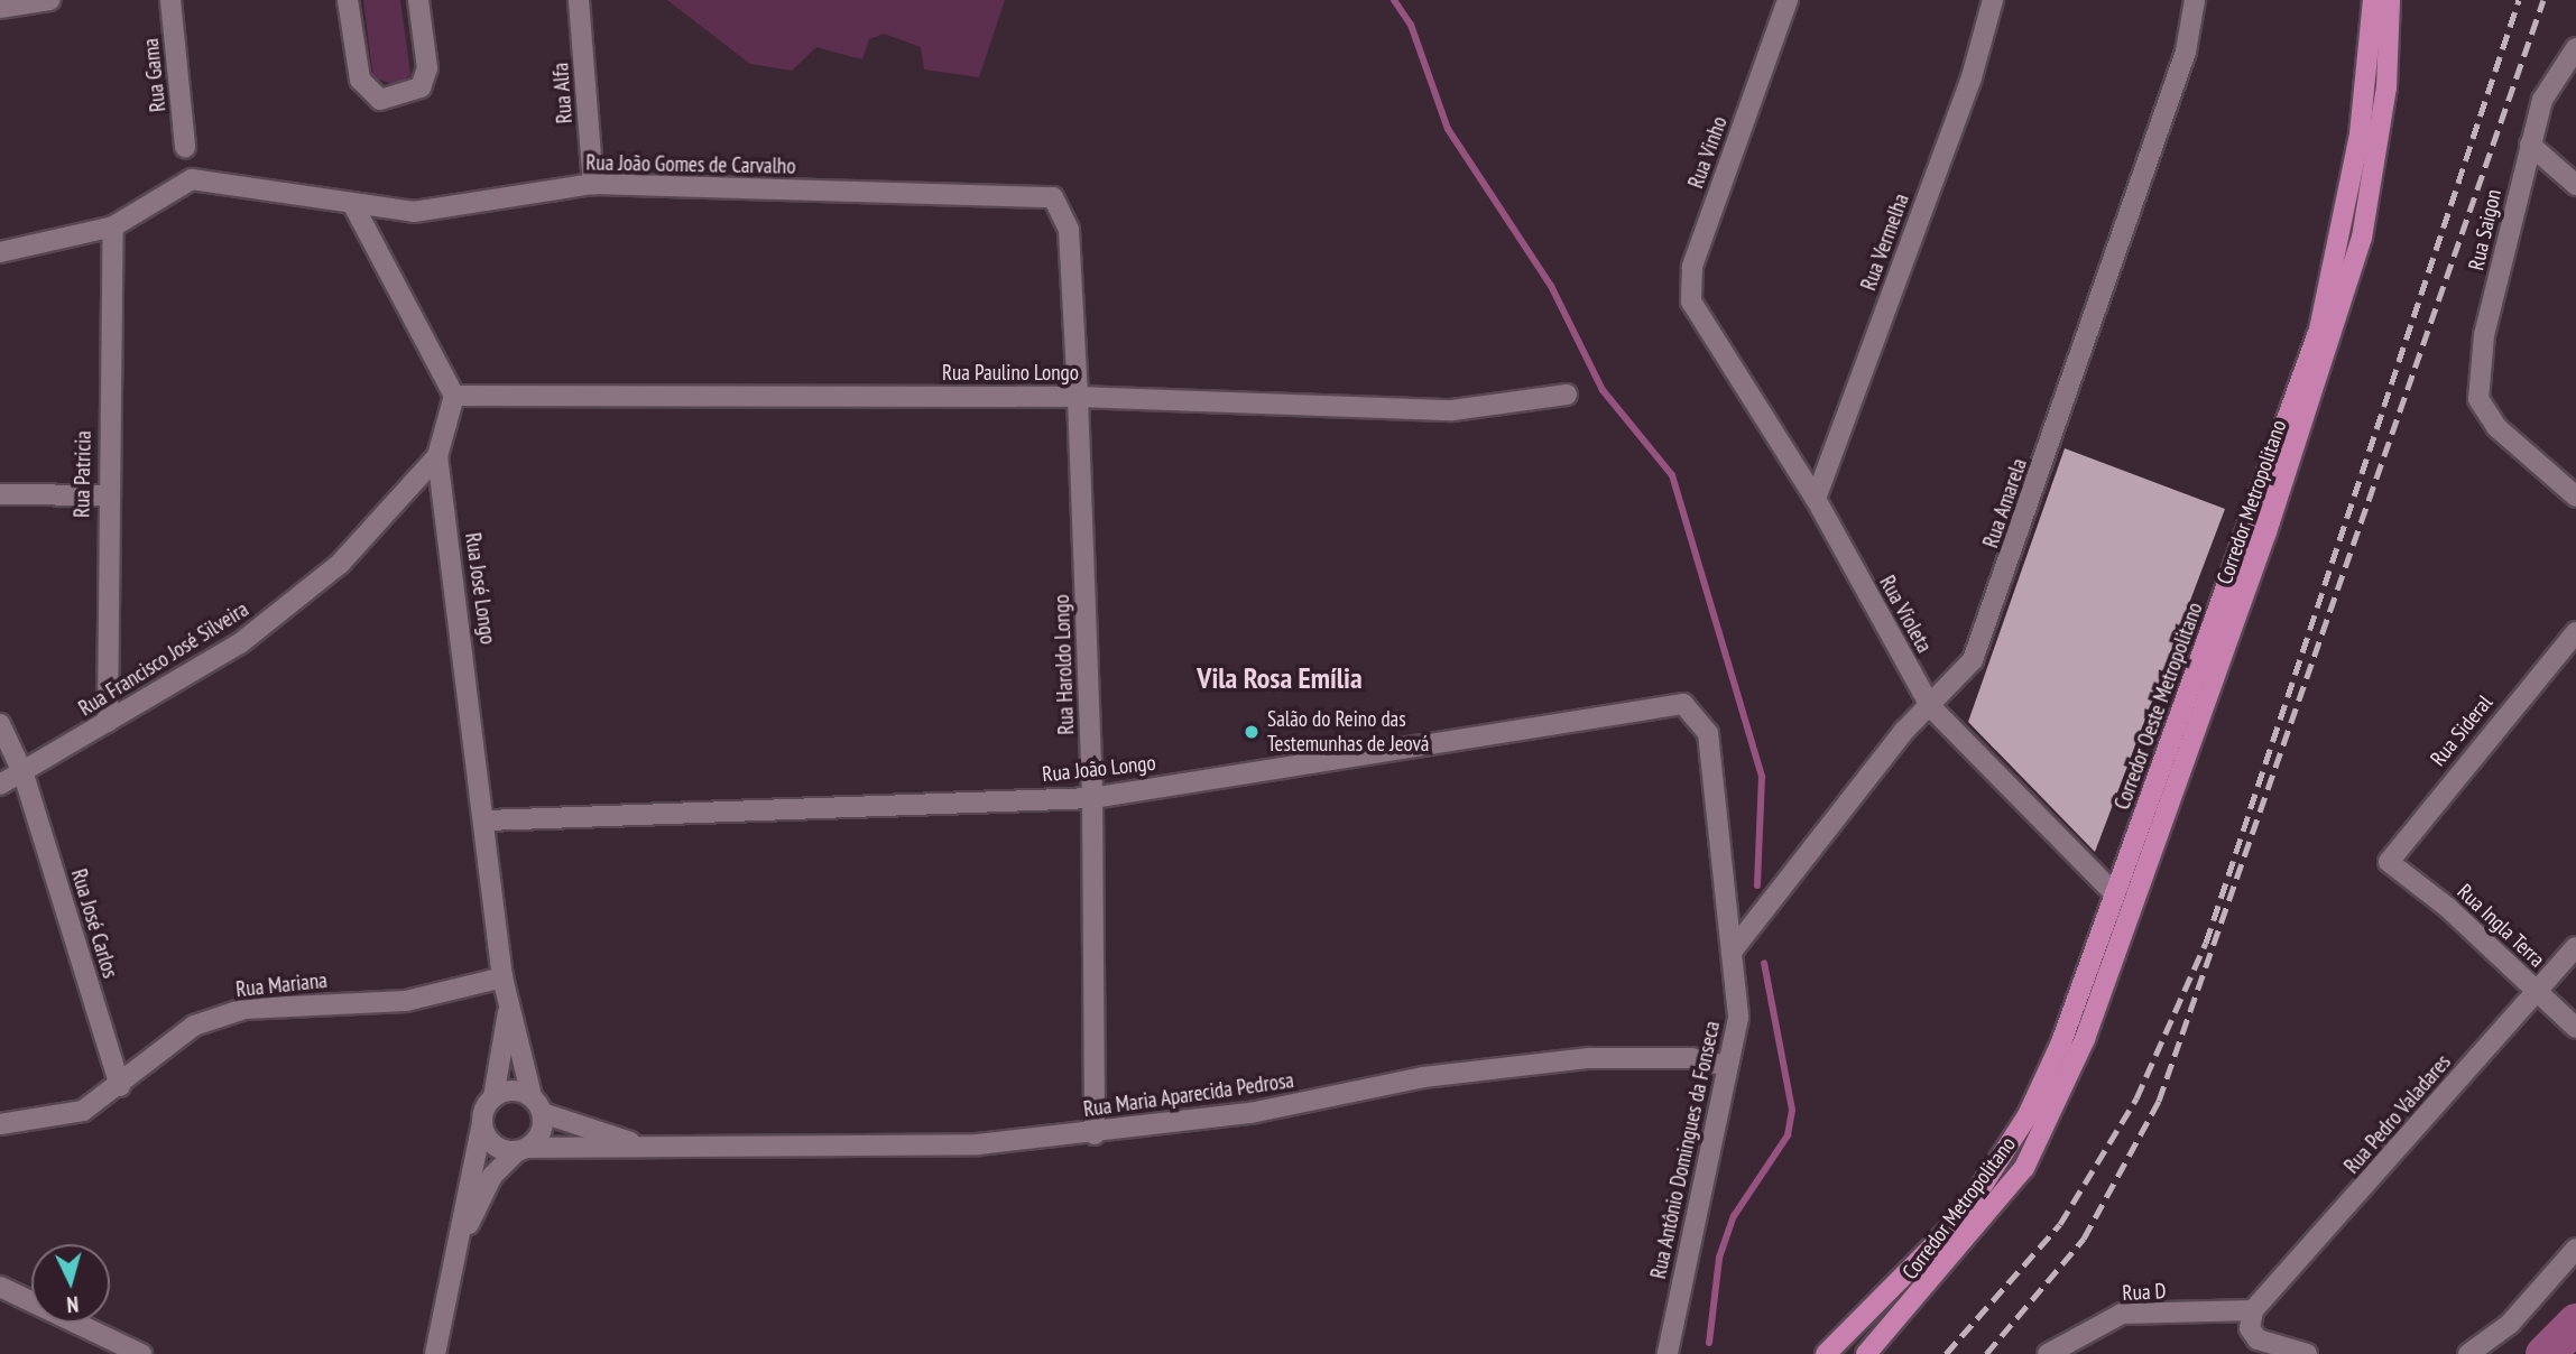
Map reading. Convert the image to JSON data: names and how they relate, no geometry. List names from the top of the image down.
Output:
{
  "streets": {
    "main road": ["Corredor Metropolitano", "Corredor Oeste Metropolitano"],
    "street": [
      "Rua Gama",
      "Rua Alfa",
      "Rua Vinho",
      "Rua João Gomes de Carvalho",
      "Rua Saigon",
      "Rua Vermelha",
      "Rua Paulino Longo",
      "Rua Patricia",
      "Rua Amarela",
      "Rua José Longo",
      "Rua Violeta",
      "Rua Francisco José Silveira",
      "Rua Haroldo Longo",
      "Rua Sideral",
      "Rua João Longo",
      "Rua José Carlos",
      "Rua Ingla Terra",
      "Rua Mariana",
      "Rua Maria Aparecida Pedrosa",
      "Rua Pedro Valadares",
      "Rua Antônio Domingues da Fonseca",
      "Rua D"
    ]
  },
  "crossings": [
    ["Rua Alfa", "Rua João Gomes de Carvalho"],
    ["Rua Vinho", "Rua Violeta"],
    ["Rua João Gomes de Carvalho", "Rua Patricia"],
    ["Rua João Gomes de Carvalho", "Rua Haroldo Longo"],
    ["Rua Vermelha", "Rua Violeta"],
    ["Rua Paulino Longo", "Rua José Longo"],
    ["Rua Paulino Longo", "Rua Haroldo Longo"],
    ["Rua Patricia", "Rua Francisco José Silveira"],
    ["Rua Amarela", "Rua Violeta"],
    ["Rua Amarela", "Rua Antônio Domingues da Fonseca"],
    ["Rua José Longo", "Rua Francisco José Silveira"],
    ["Rua José Longo", "Rua João Longo"],
    ["Rua José Longo", "Rua Mariana"],
    ["Rua José Longo", "Rua Maria Aparecida Pedrosa"],
    ["Rua Violeta", "Corredor Oeste Metropolitano"],
    ["Rua Francisco José Silveira", "Rua José Carlos"],
    ["Rua Haroldo Longo", "Rua João Longo"],
    ["Rua Haroldo Longo", "Rua Maria Aparecida Pedrosa"],
    ["Rua Sideral", "Rua Ingla Terra"],
    ["Rua João Longo", "Rua Antônio Domingues da Fonseca"],
    ["Rua José Carlos", "Rua Mariana"],
    ["Rua Ingla Terra", "Rua Pedro Valadares"],
    ["Rua Maria Aparecida Pedrosa", "Rua Antônio Domingues da Fonseca"],
    ["Rua Pedro Valadares", "Rua D"]
  ],
  "districts": ["Vila Rosa Emília"],
  "places": ["Salão do Reino das Testemunhas de Jeová"],
  "north": "bottom"
}
